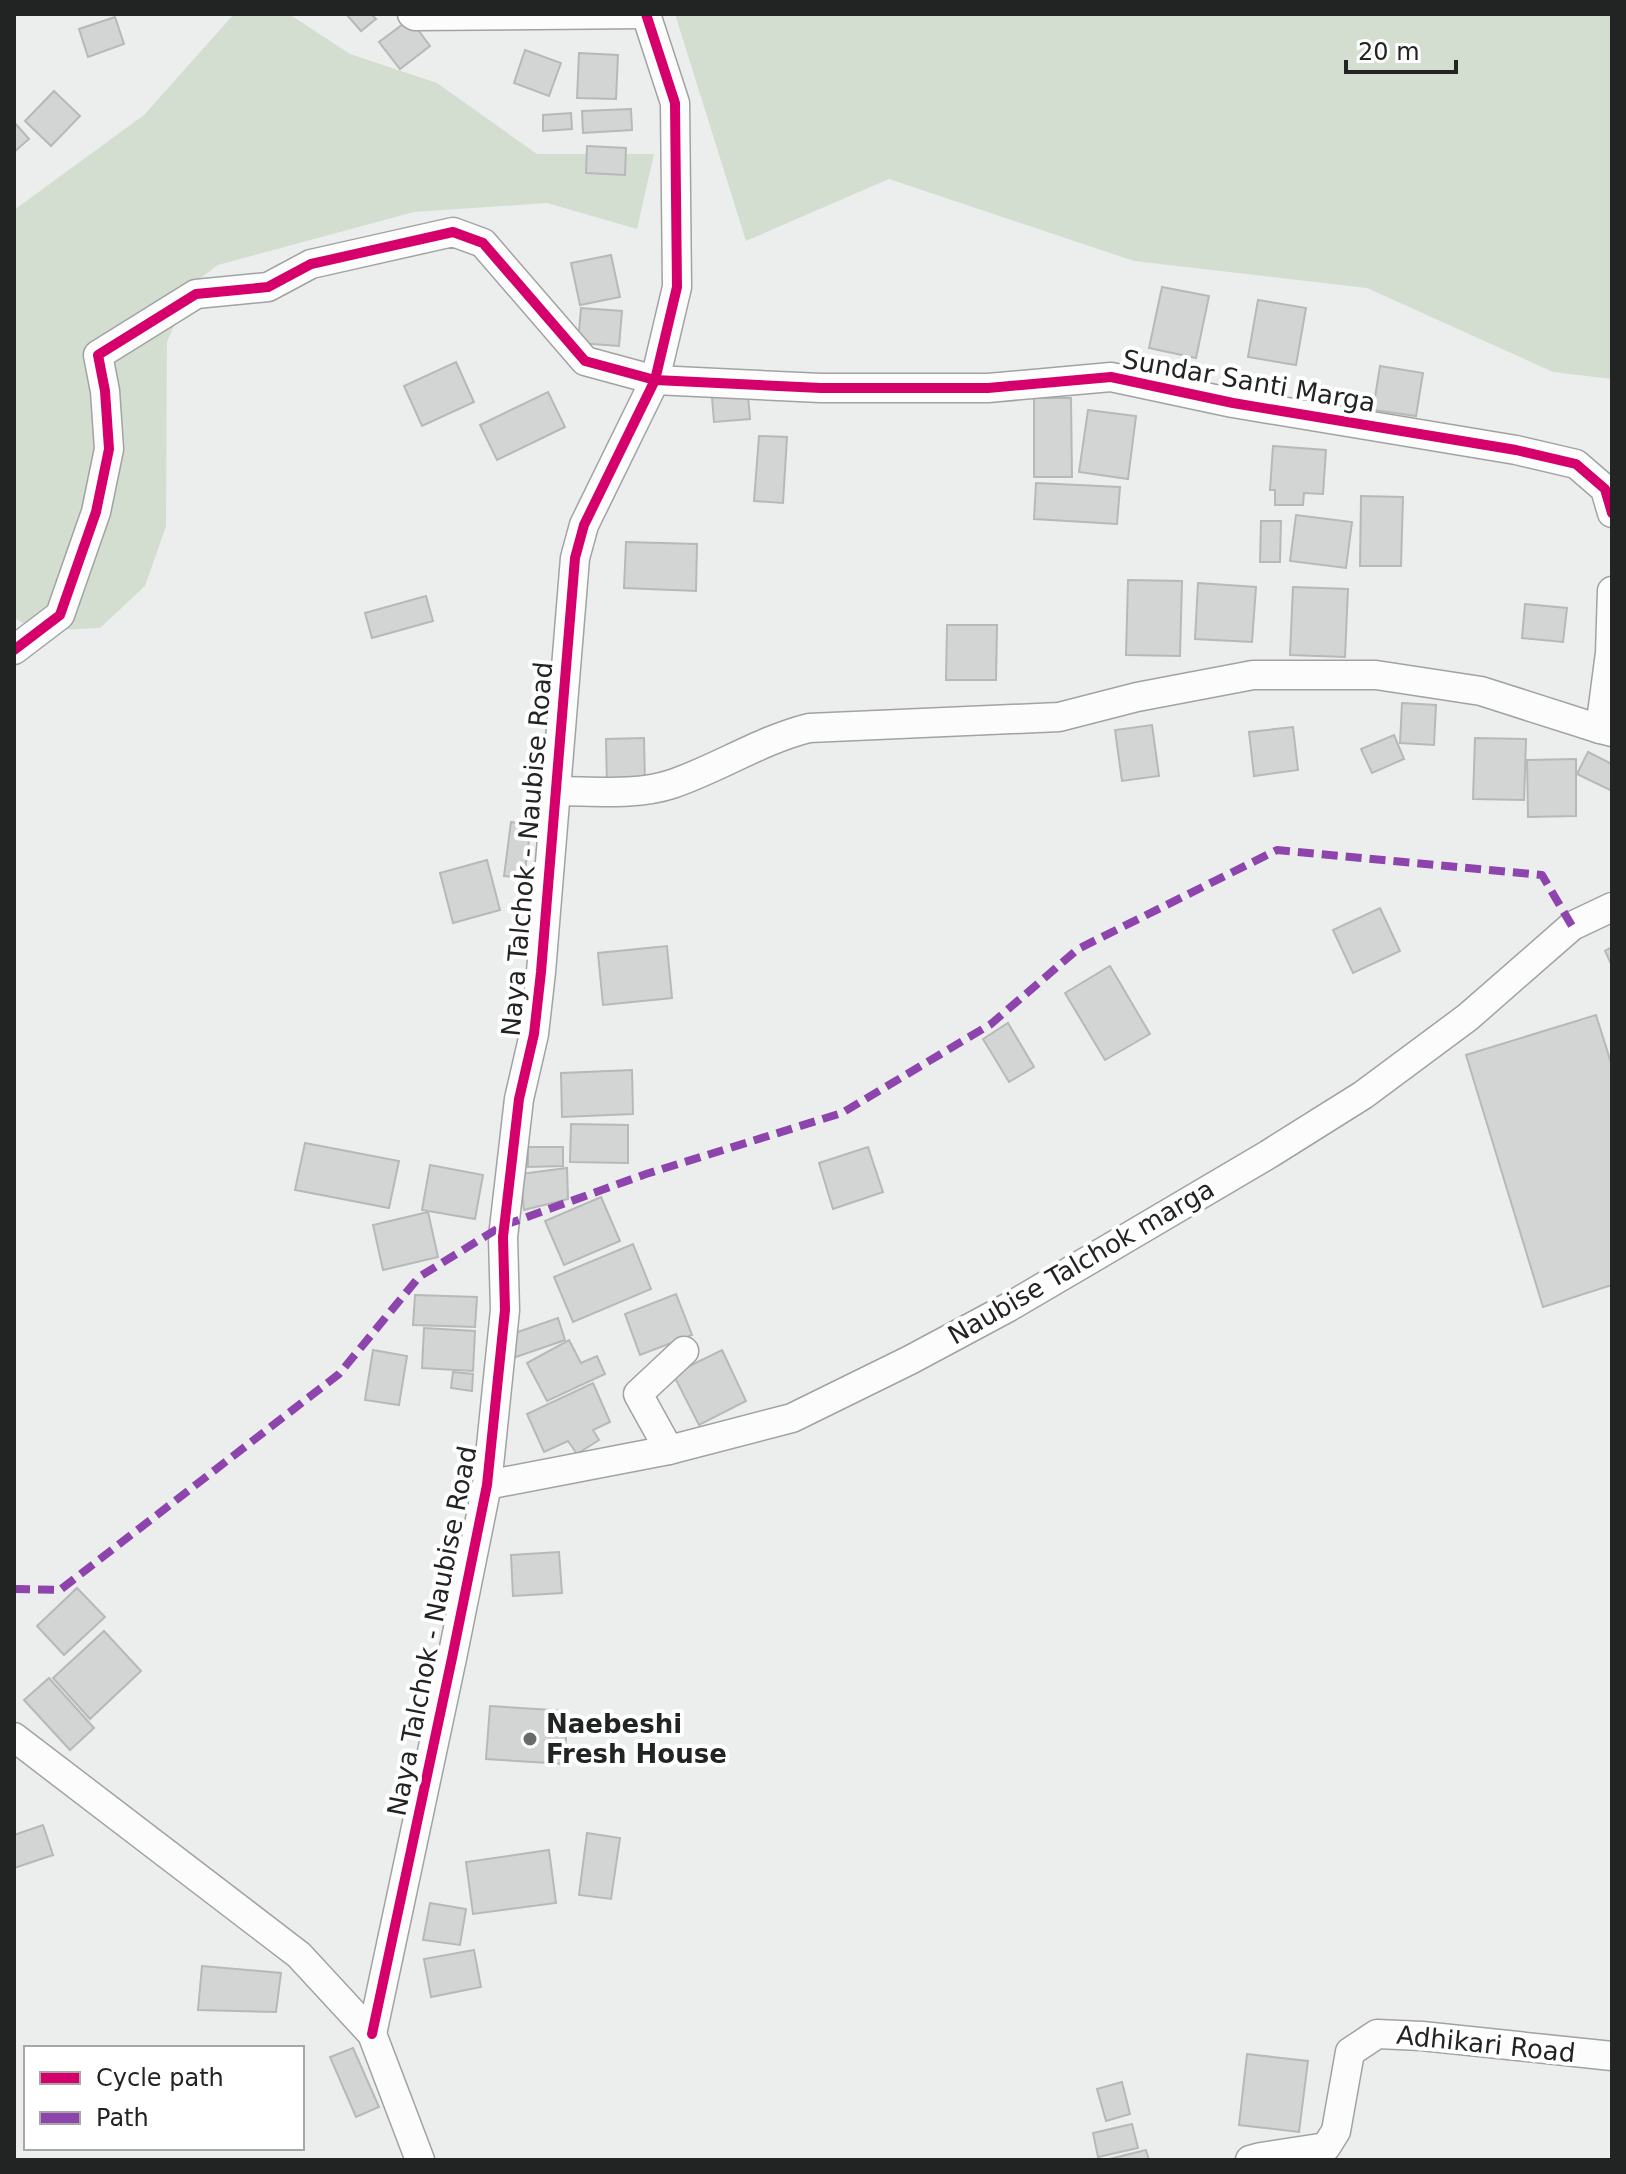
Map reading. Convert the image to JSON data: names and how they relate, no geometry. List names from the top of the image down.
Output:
{
  "streets": {
    "street": [
      "Sundar Santi Marga",
      "Naya Talchok - Naubise Road",
      "Naubise Talchok marga",
      "Adhikari Road"
    ]
  },
  "crossings": [
    ["Sundar Santi Marga", "Naya Talchok - Naubise Road"],
    ["Naya Talchok - Naubise Road", "Naubise Talchok marga"]
  ],
  "places": ["Naebeshi Fresh House"],
  "legend": ["Cycle path", "Path"],
  "scale_bar": "20 m"
}
